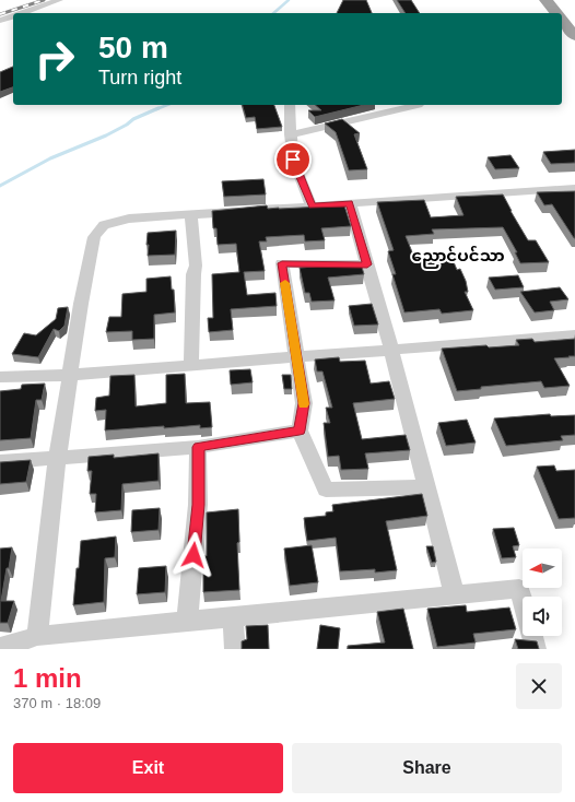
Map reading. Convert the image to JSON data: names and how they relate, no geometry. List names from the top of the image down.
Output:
{
  "districts": ["ညောင်ပင်သာ"],
  "north": "left",
  "page": {
    "turn": ["50 m", "Turn right"],
    "heading": ["1 min", "370 m · 18:09"],
    "buttons": ["Exit", "Share"]
  }
}
